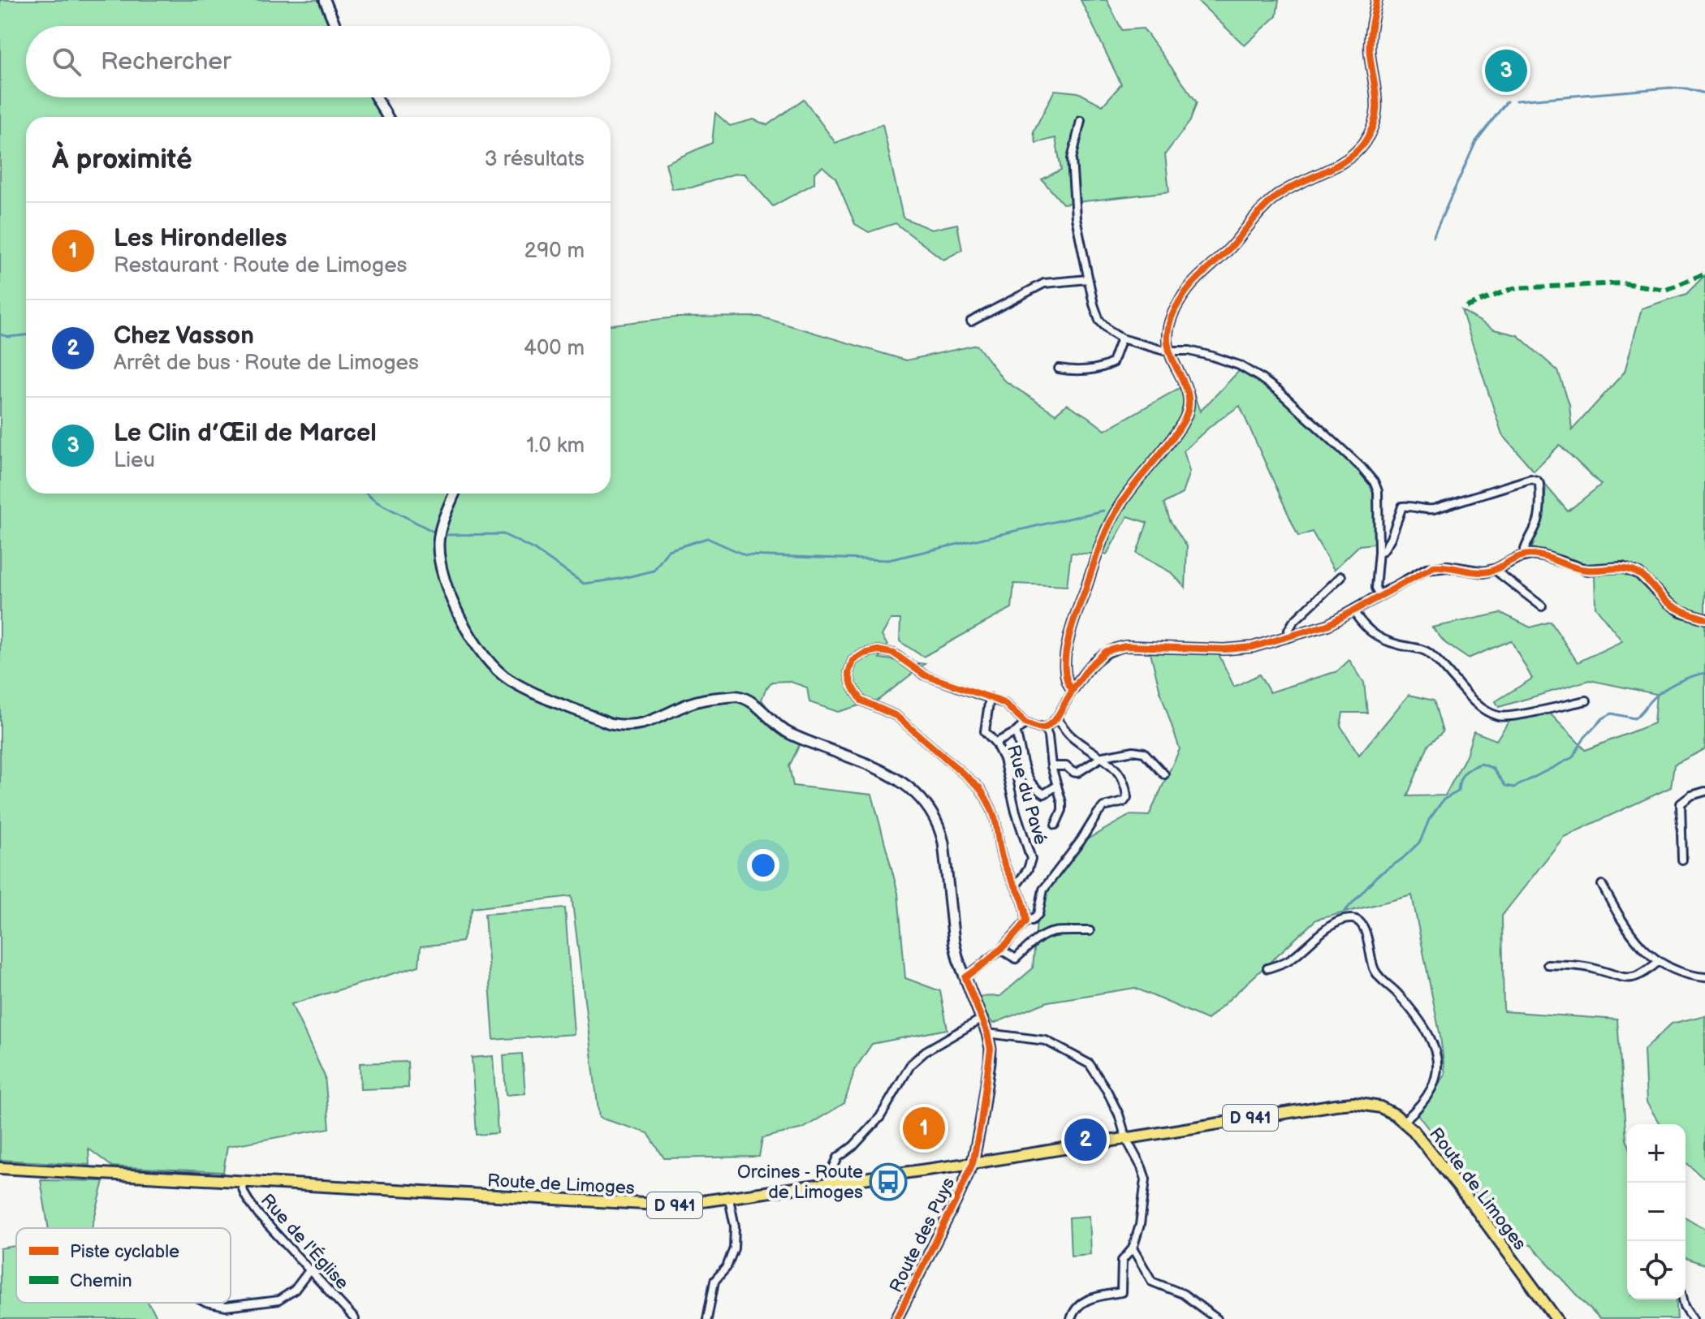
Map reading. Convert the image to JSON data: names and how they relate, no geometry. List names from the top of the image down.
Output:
{
  "streets": {
    "main road": ["D 941", "Route de Limoges", "Route des Puys"],
    "street": ["Rue du Pavé", "Rue de l'Église"]
  },
  "crossings": [
    ["Route de Limoges", "Route des Puys"],
    ["Route de Limoges", "Rue de l'Église"]
  ],
  "places": {
    "bus stop": ["Orcines - Route de Limoges"]
  },
  "legend": ["Piste cyclable", "Chemin"],
  "page": {
    "search": "Rechercher",
    "pins": ["3", "1", "2"],
    "heading": ["À proximité", "3 résultats"],
    "list": [
      {
        "mark": "1",
        "name": "Les Hirondelles",
        "note": "Restaurant · Route de Limoges",
        "value": "290 m"
      },
      {
        "mark": "2",
        "name": "Chez Vasson",
        "note": "Arrêt de bus · Route de Limoges",
        "value": "400 m"
      },
      {
        "mark": "3",
        "name": "Le Clin d’Œil de Marcel",
        "note": "Lieu",
        "value": "1.0 km"
      }
    ],
    "map_buttons": ["+", "−"]
  }
}
